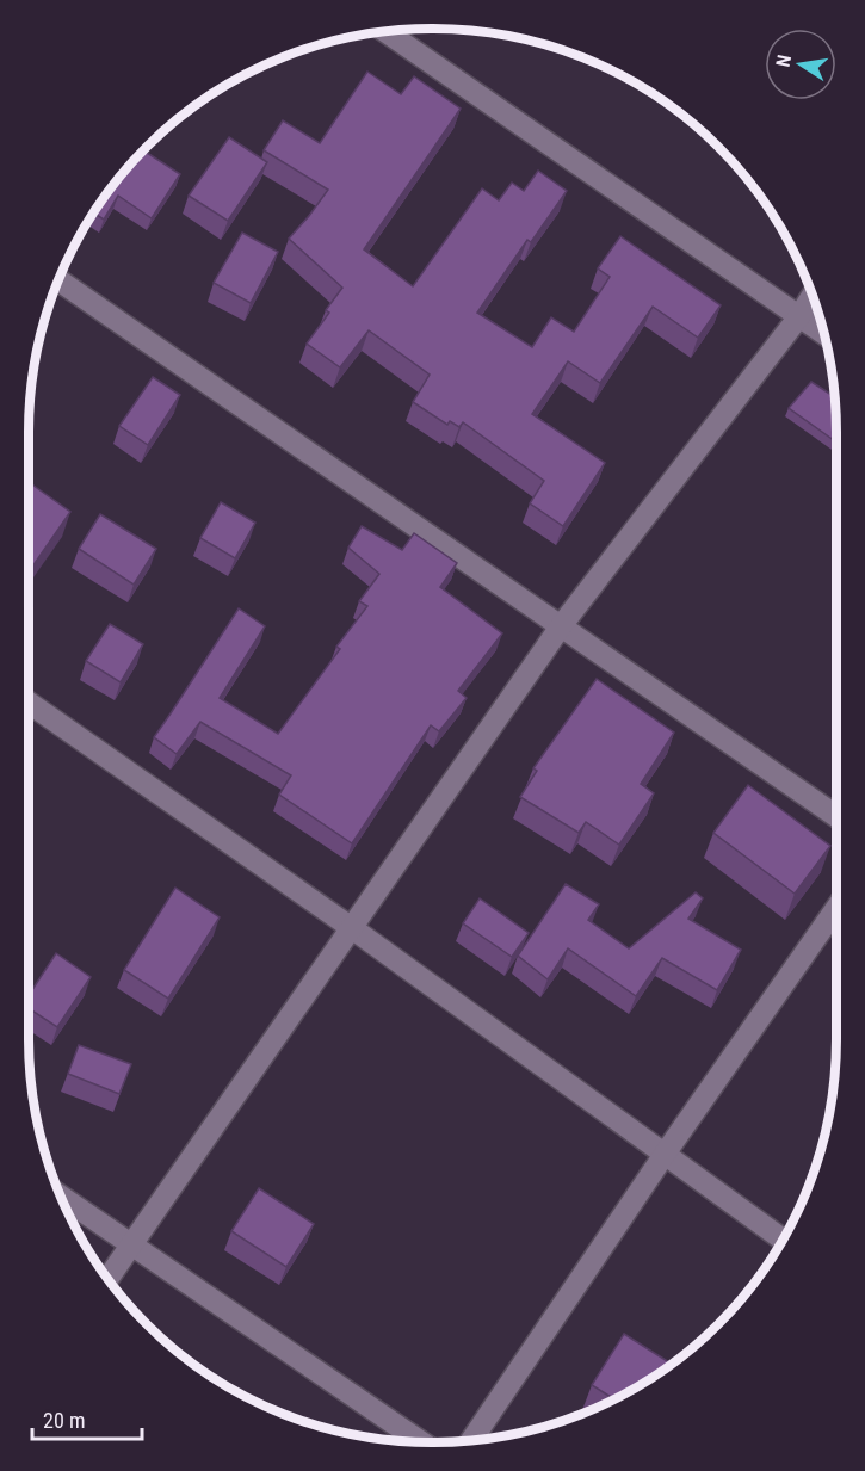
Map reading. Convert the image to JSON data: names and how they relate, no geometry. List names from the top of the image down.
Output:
{
  "scale_bar": "20 m",
  "north": "left"
}
